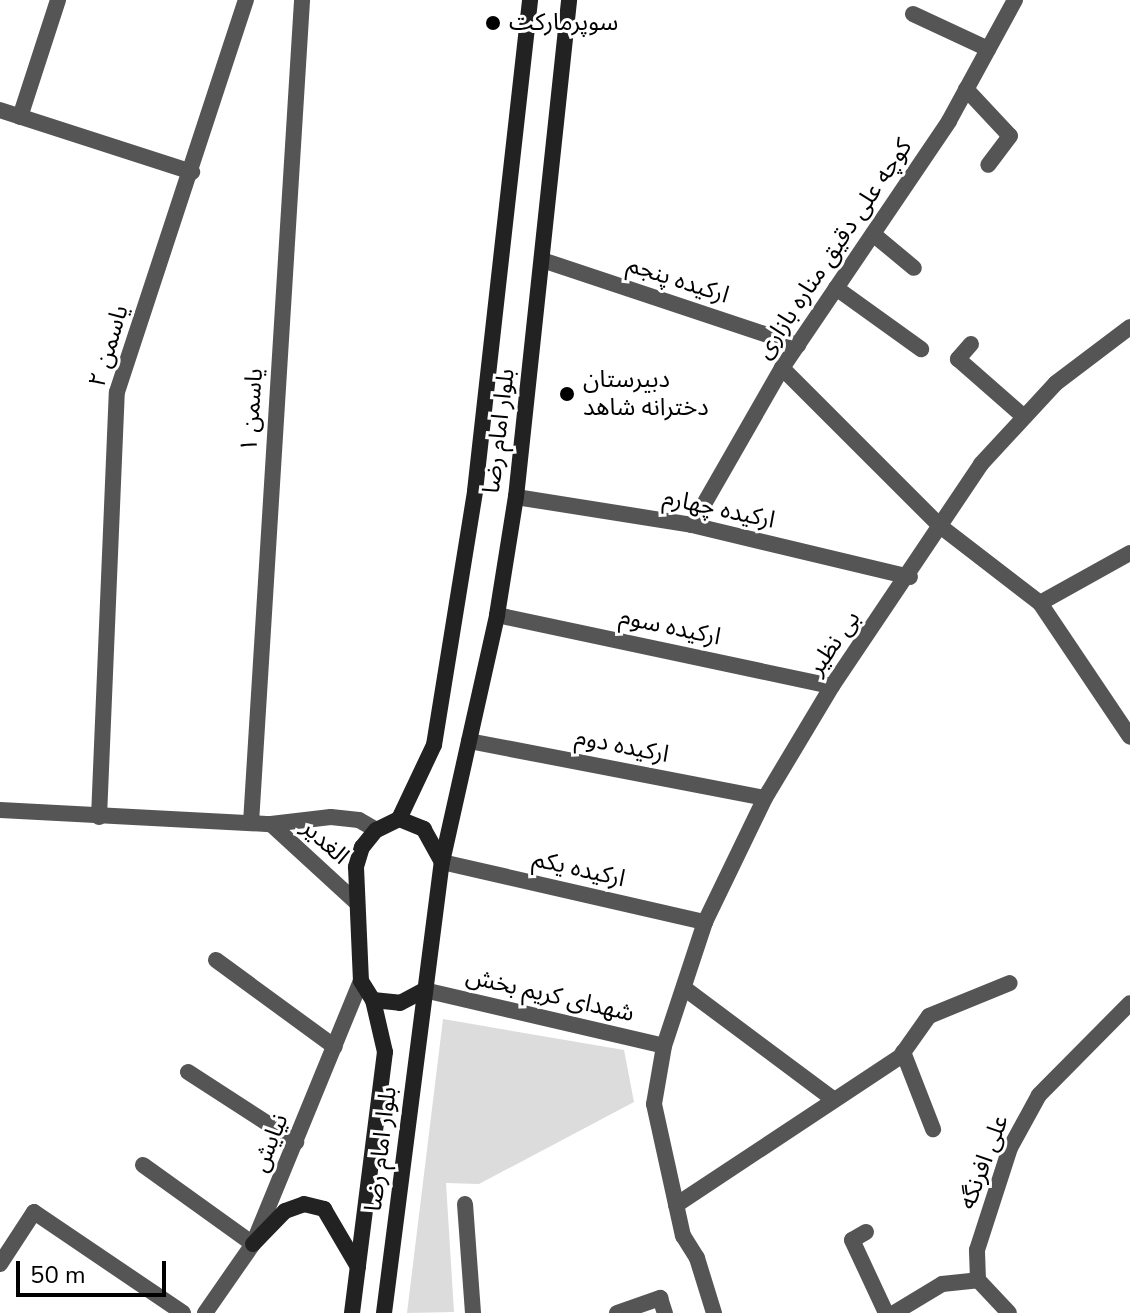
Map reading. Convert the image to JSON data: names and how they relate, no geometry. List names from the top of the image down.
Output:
{
  "streets": {
    "main road": ["بلوار امام رضا"],
    "street": [
      "کوچه علی دقیق مناره بازاری",
      "ارکیده پنجم",
      "یاسمن ۲",
      "یاسمن ۱",
      "ارکیده چهارم",
      "ارکیده سوم",
      "بی نظیر",
      "ارکیده دوم",
      "الغدیر",
      "ارکیده یکم",
      "شهدای کریم بخش",
      "نیایش",
      "علی افرنگه"
    ]
  },
  "crossings": [
    ["کوچه علی دقیق مناره بازاری", "ارکیده پنجم"],
    ["کوچه علی دقیق مناره بازاری", "ارکیده چهارم"],
    ["ارکیده پنجم", "بلوار امام رضا"],
    ["بلوار امام رضا", "ارکیده چهارم"],
    ["بلوار امام رضا", "ارکیده سوم"],
    ["بلوار امام رضا", "ارکیده دوم"],
    ["بلوار امام رضا", "ارکیده یکم"],
    ["بلوار امام رضا", "شهدای کریم بخش"],
    ["بلوار امام رضا", "نیایش"],
    ["ارکیده چهارم", "بی نظیر"],
    ["ارکیده سوم", "بی نظیر"],
    ["بی نظیر", "ارکیده دوم"],
    ["بی نظیر", "ارکیده یکم"],
    ["بی نظیر", "شهدای کریم بخش"]
  ],
  "places": ["سوپرمارکت", "دبیرستان دخترانه شاهد"],
  "scale_bar": "50 m"
}
